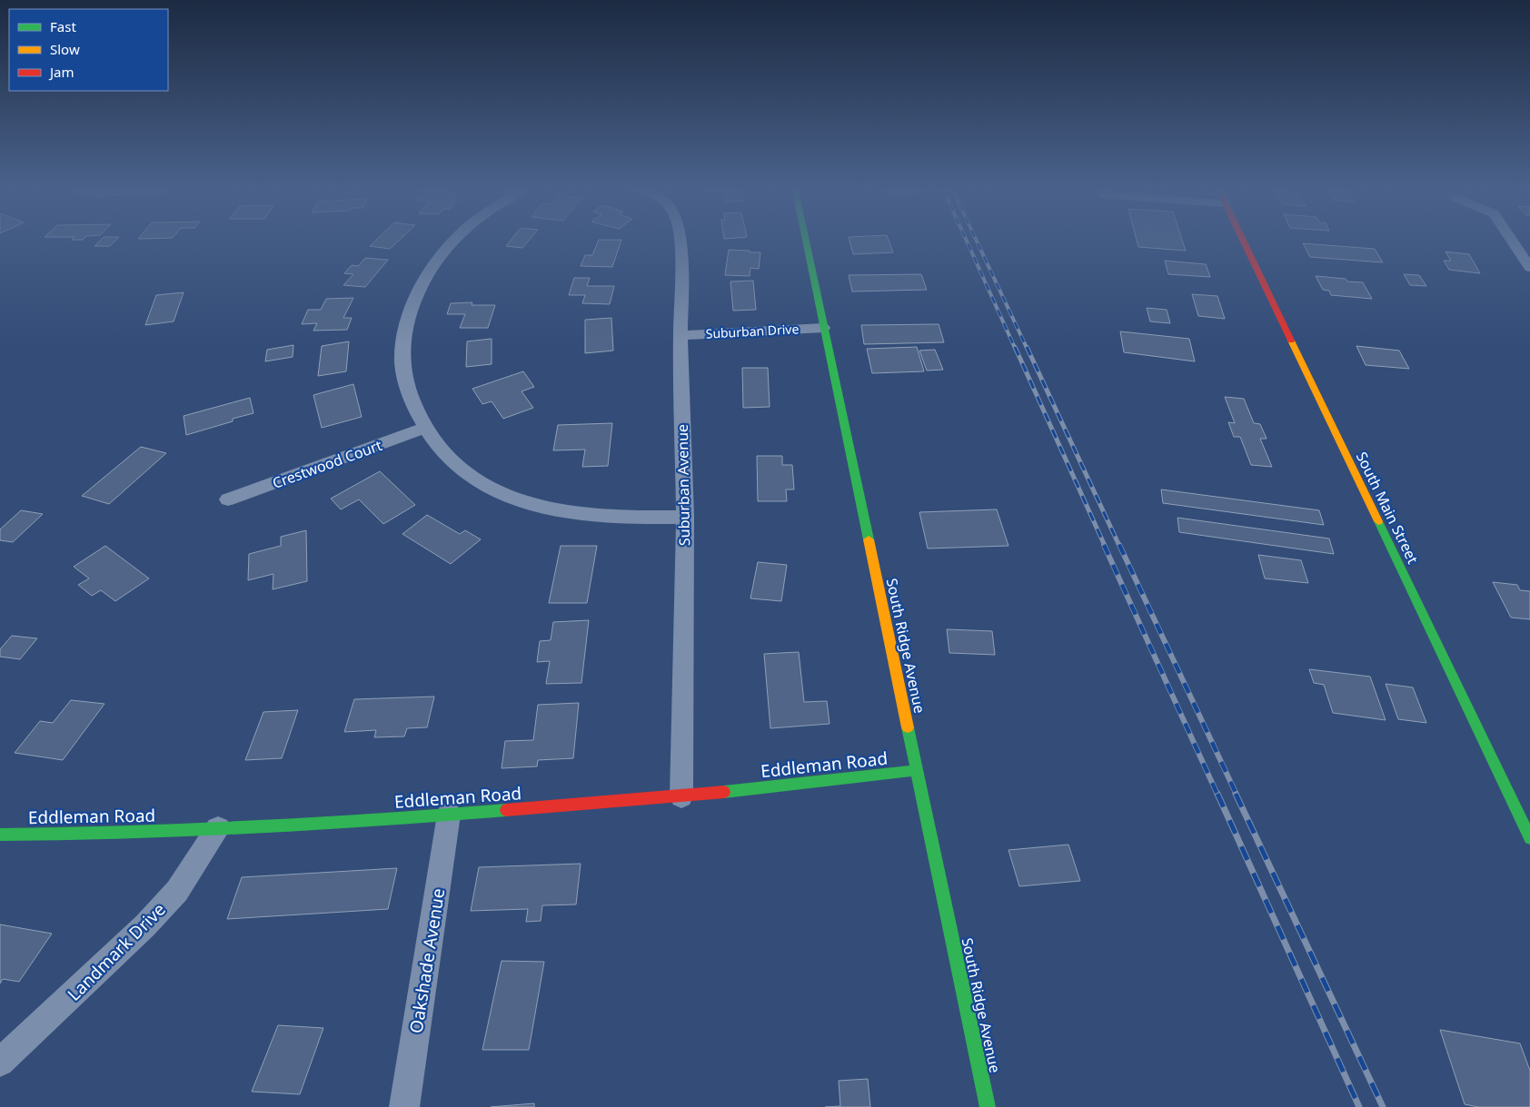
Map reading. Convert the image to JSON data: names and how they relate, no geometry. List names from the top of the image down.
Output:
{
  "streets": {
    "street": [
      "Suburban Drive",
      "Crestwood Court",
      "Suburban Avenue",
      "South Main Street",
      "South Ridge Avenue",
      "Eddleman Road",
      "Landmark Drive",
      "Oakshade Avenue"
    ]
  },
  "crossings": [
    ["Suburban Drive", "Suburban Avenue"],
    ["Suburban Drive", "South Ridge Avenue"],
    ["Suburban Avenue", "Eddleman Road"],
    ["South Ridge Avenue", "Eddleman Road"],
    ["Eddleman Road", "Landmark Drive"],
    ["Eddleman Road", "Oakshade Avenue"]
  ],
  "legend": ["Fast", "Slow", "Jam"]
}
